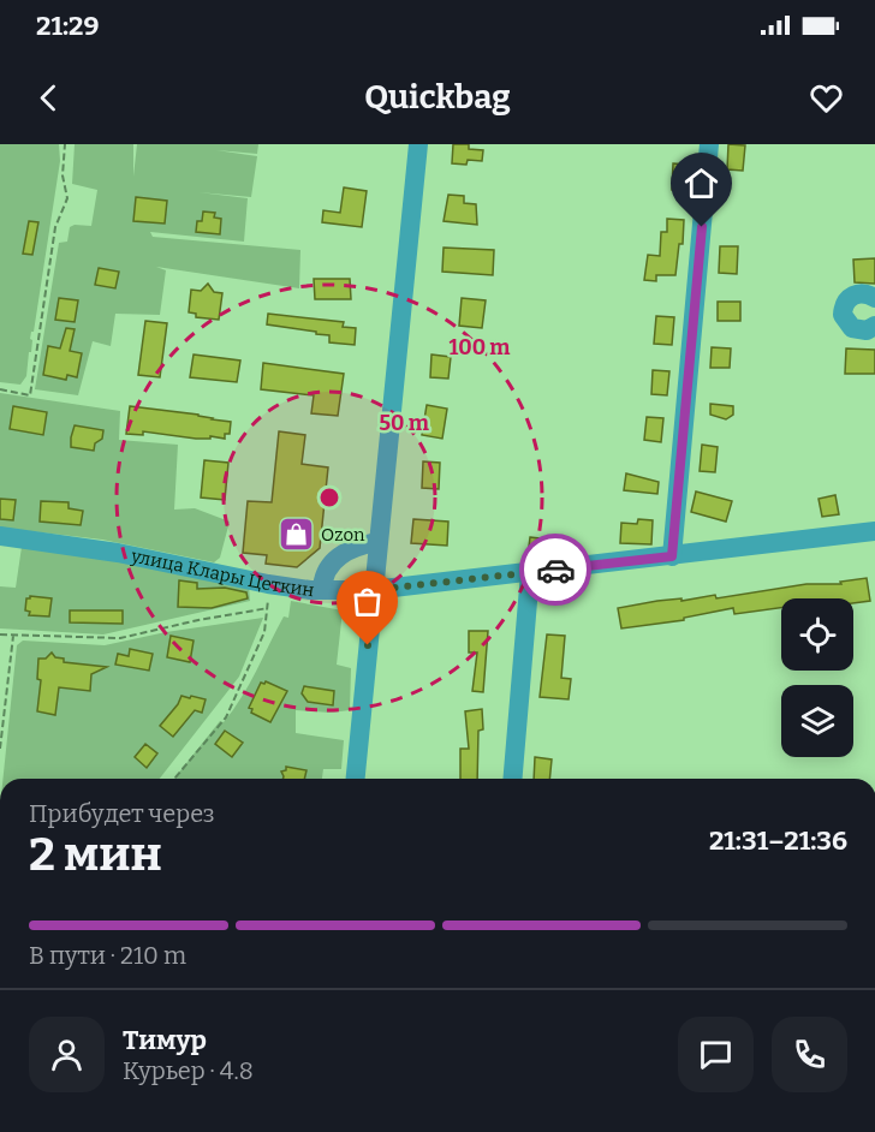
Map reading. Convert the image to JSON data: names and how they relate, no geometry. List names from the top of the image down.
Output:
{
  "streets": {
    "street": ["улица Клары Цеткин"]
  },
  "places": {
    "shop": ["Ozon"]
  },
  "page": {
    "status": "21:29",
    "header": "Quickbag",
    "heading": ["2 мин", "Прибудет через", "21:31–21:36"],
    "panel": ["Тимур", "Курьер · 4.8"],
    "bar": "В пути · 210 m"
  },
  "rings": ["100 m", "50 m"]
}
